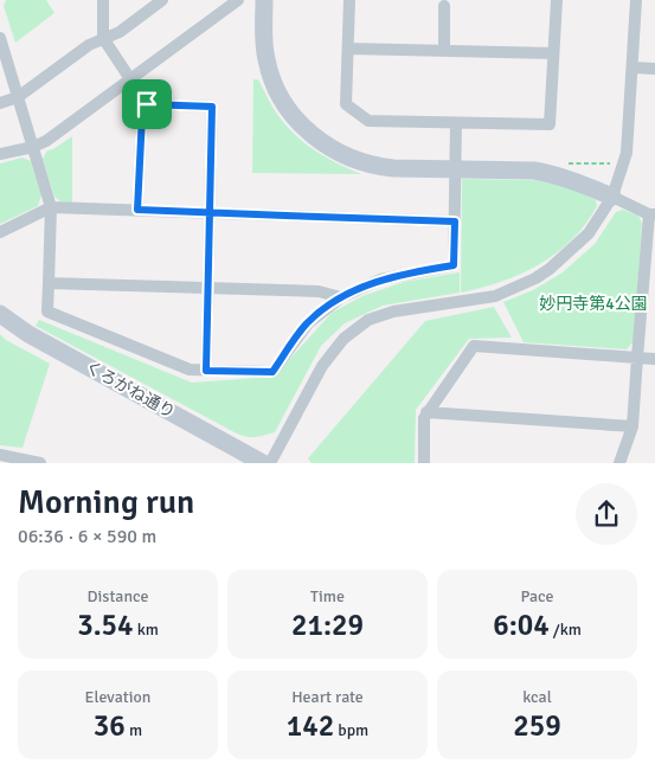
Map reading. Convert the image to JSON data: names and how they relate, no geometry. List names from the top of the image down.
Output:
{
  "streets": {
    "street": ["くろがね通り"]
  },
  "parks": ["妙円寺第4公園"],
  "page": {
    "heading": ["Morning run", "06:36 · 6 × 590 m"],
    "stats": [
      ["Distance", "3.54 km"],
      ["Time", "21:29"],
      ["Pace", "6:04 /km"],
      ["Elevation", "36 m"],
      ["Heart rate", "142 bpm"],
      ["kcal", "259"]
    ]
  }
}
